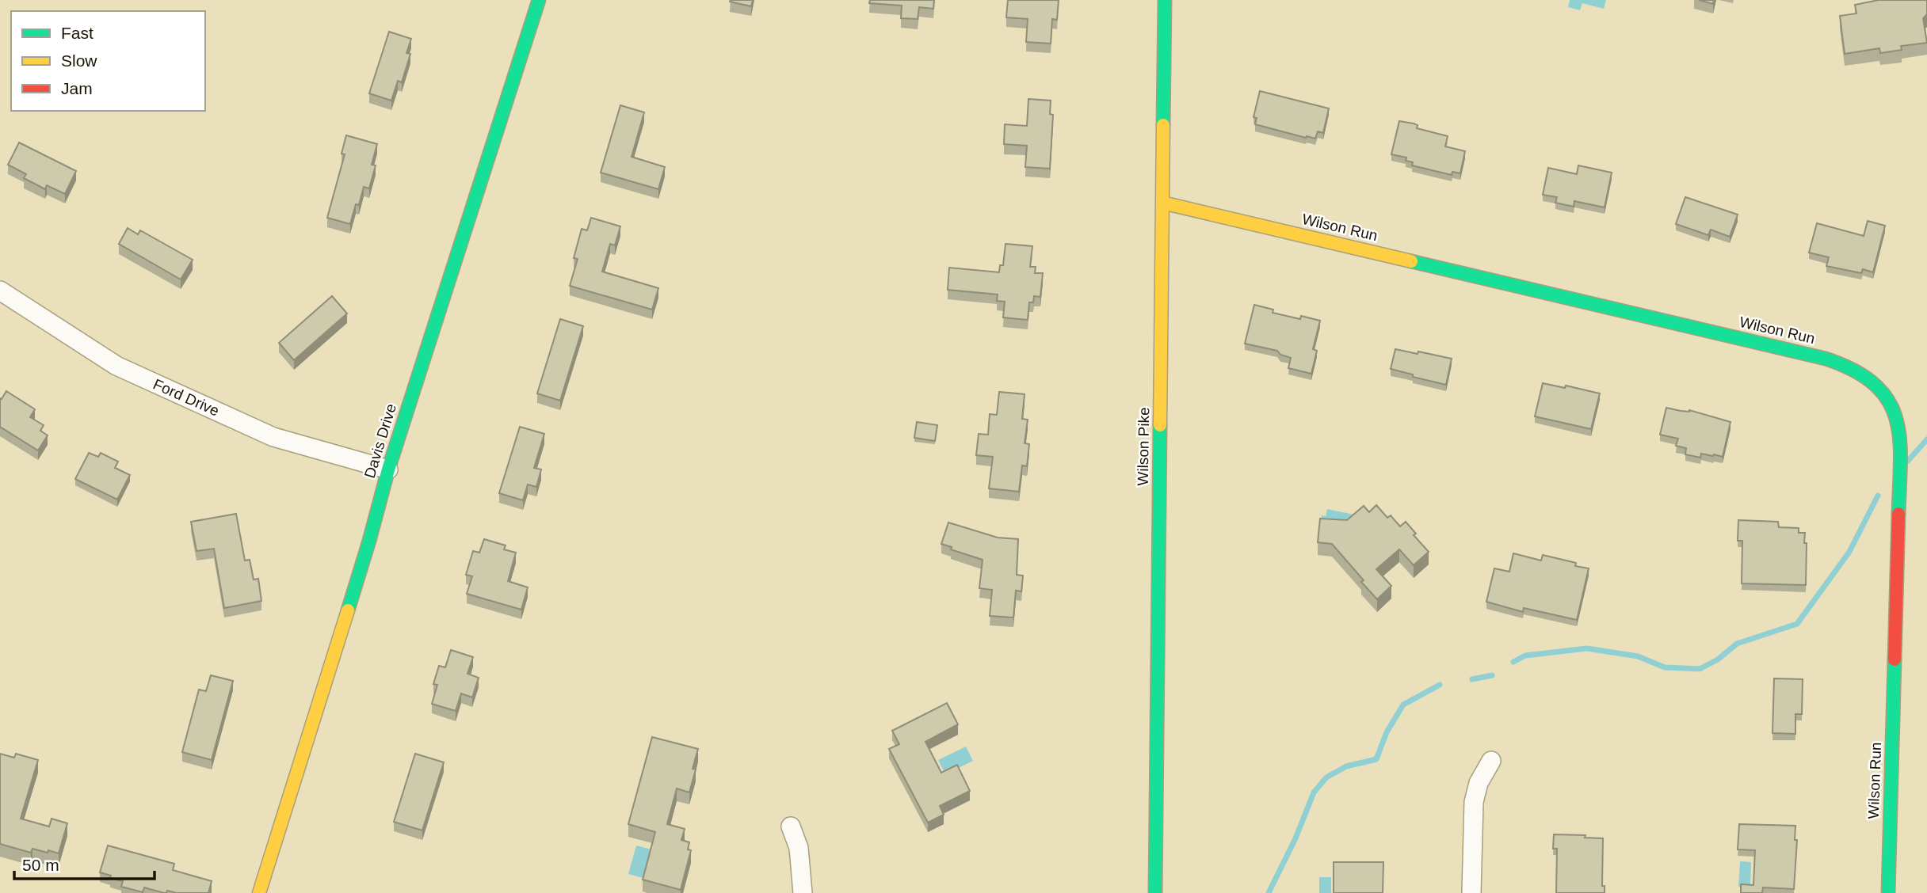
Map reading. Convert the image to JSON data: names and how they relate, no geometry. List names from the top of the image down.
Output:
{
  "streets": {
    "street": [
      "Wilson Run",
      "Ford Drive",
      "Davis Drive",
      "Wilson Pike"
    ]
  },
  "crossings": [
    ["Wilson Run", "Wilson Pike"],
    ["Ford Drive", "Davis Drive"]
  ],
  "legend": ["Fast", "Slow", "Jam"],
  "scale_bar": "50 m"
}
